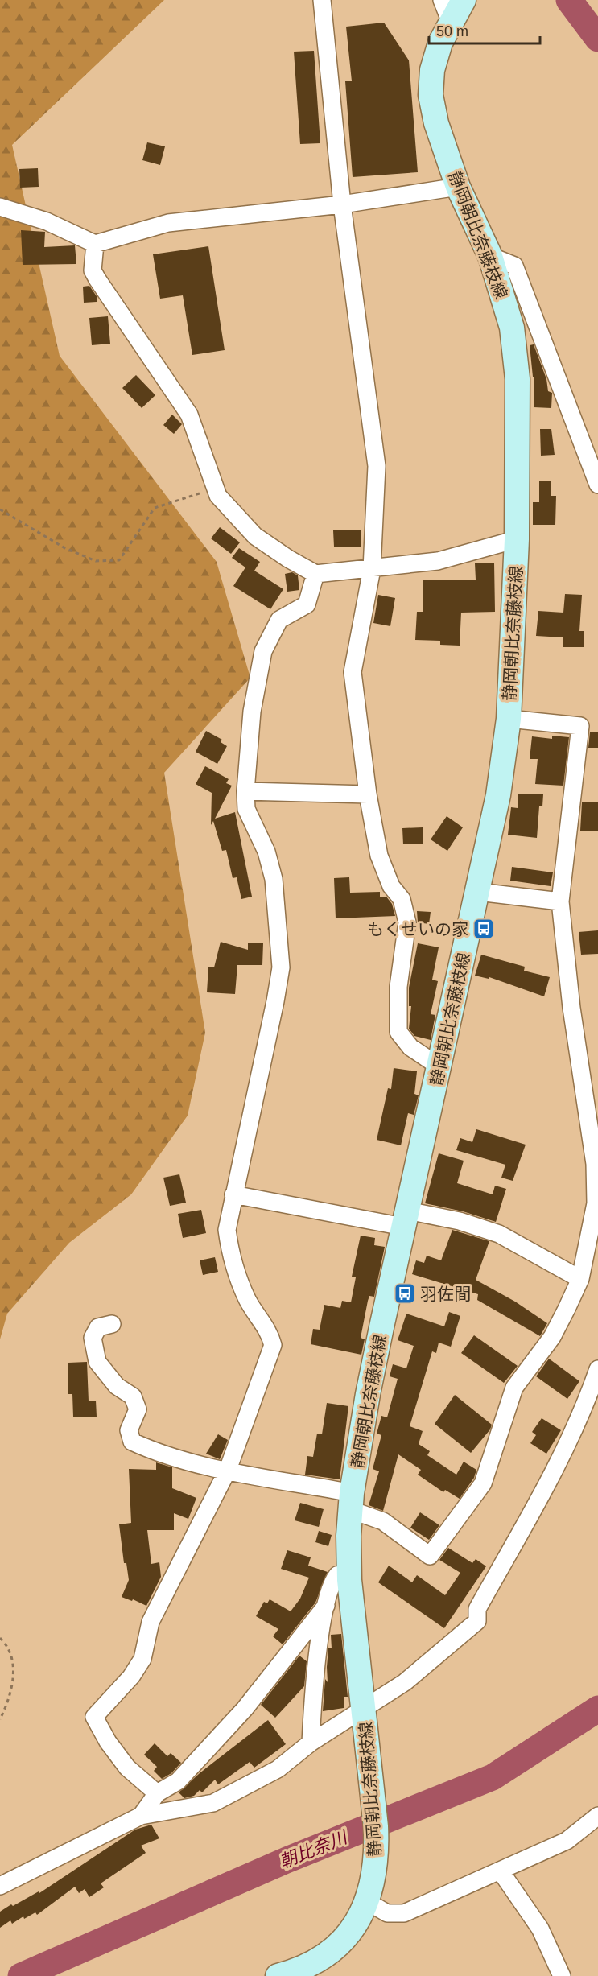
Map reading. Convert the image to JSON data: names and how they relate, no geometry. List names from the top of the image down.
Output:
{
  "streets": {
    "main road": ["静岡朝比奈藤枝線"]
  },
  "water": ["朝比奈川"],
  "places": {
    "bus stop": ["もくせいの家", "羽佐間"]
  },
  "scale_bar": "50 m"
}
